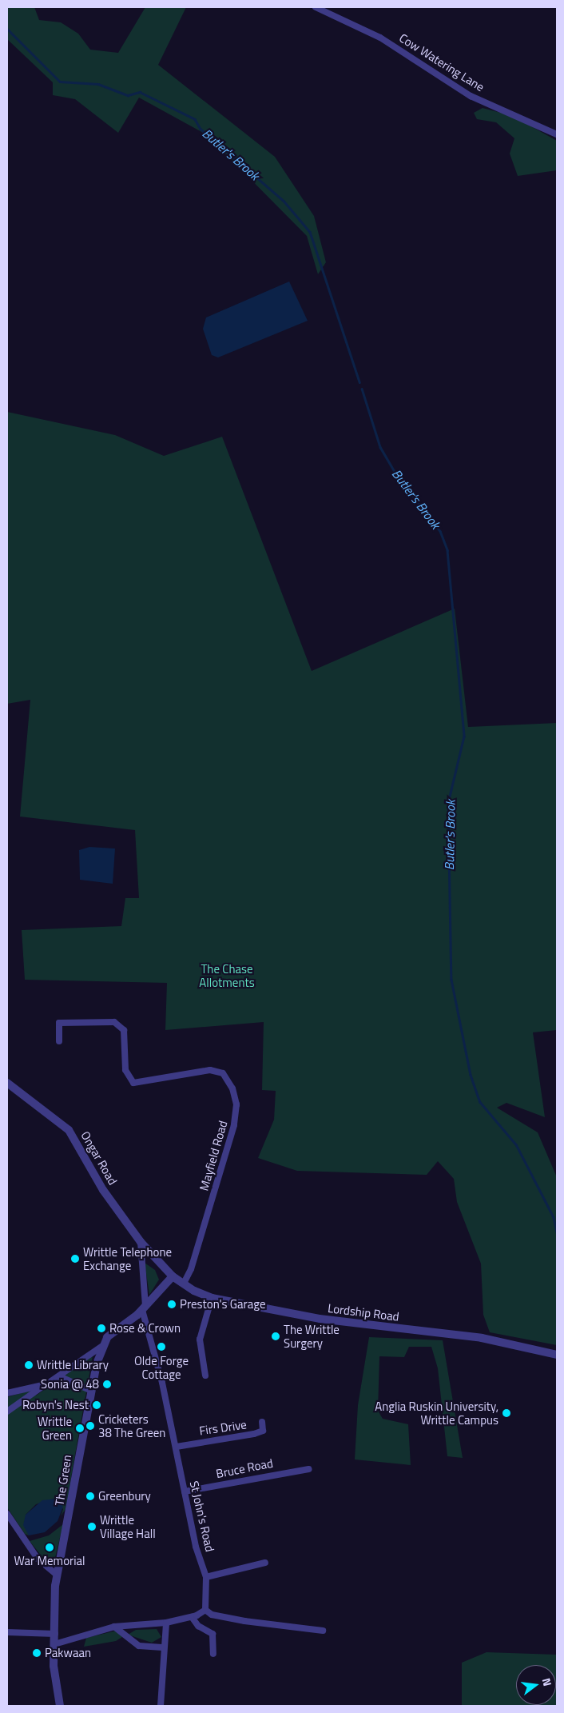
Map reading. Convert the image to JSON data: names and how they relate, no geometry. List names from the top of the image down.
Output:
{
  "streets": {
    "street": [
      "Cow Watering Lane",
      "Mayfield Road",
      "Ongar Road",
      "Lordship Road",
      "Firs Drive",
      "Bruce Road",
      "The Green",
      "St John's Road"
    ]
  },
  "crossings": [
    ["Mayfield Road", "Lordship Road"],
    ["Ongar Road", "Lordship Road"],
    ["Ongar Road", "The Green"],
    ["Lordship Road", "The Green"],
    ["Firs Drive", "St John's Road"],
    ["Bruce Road", "St John's Road"],
    ["The Green", "St John's Road"]
  ],
  "water": ["Butler's Brook"],
  "parks": ["The Chase Allotments"],
  "places": [
    "Writtle Telephone Exchange",
    "Preston's Garage",
    "Rose & Crown",
    "The Writtle Surgery",
    "Olde Forge Cottage",
    "Writtle Library",
    "Sonia @ 48",
    "Robyn's Nest",
    "Anglia Ruskin University, Writtle Campus",
    "Cricketers 38 The Green",
    "Writtle Green",
    "Greenbury",
    "Writtle Village Hall",
    "War Memorial",
    "Pakwaan"
  ],
  "north": "right"
}
